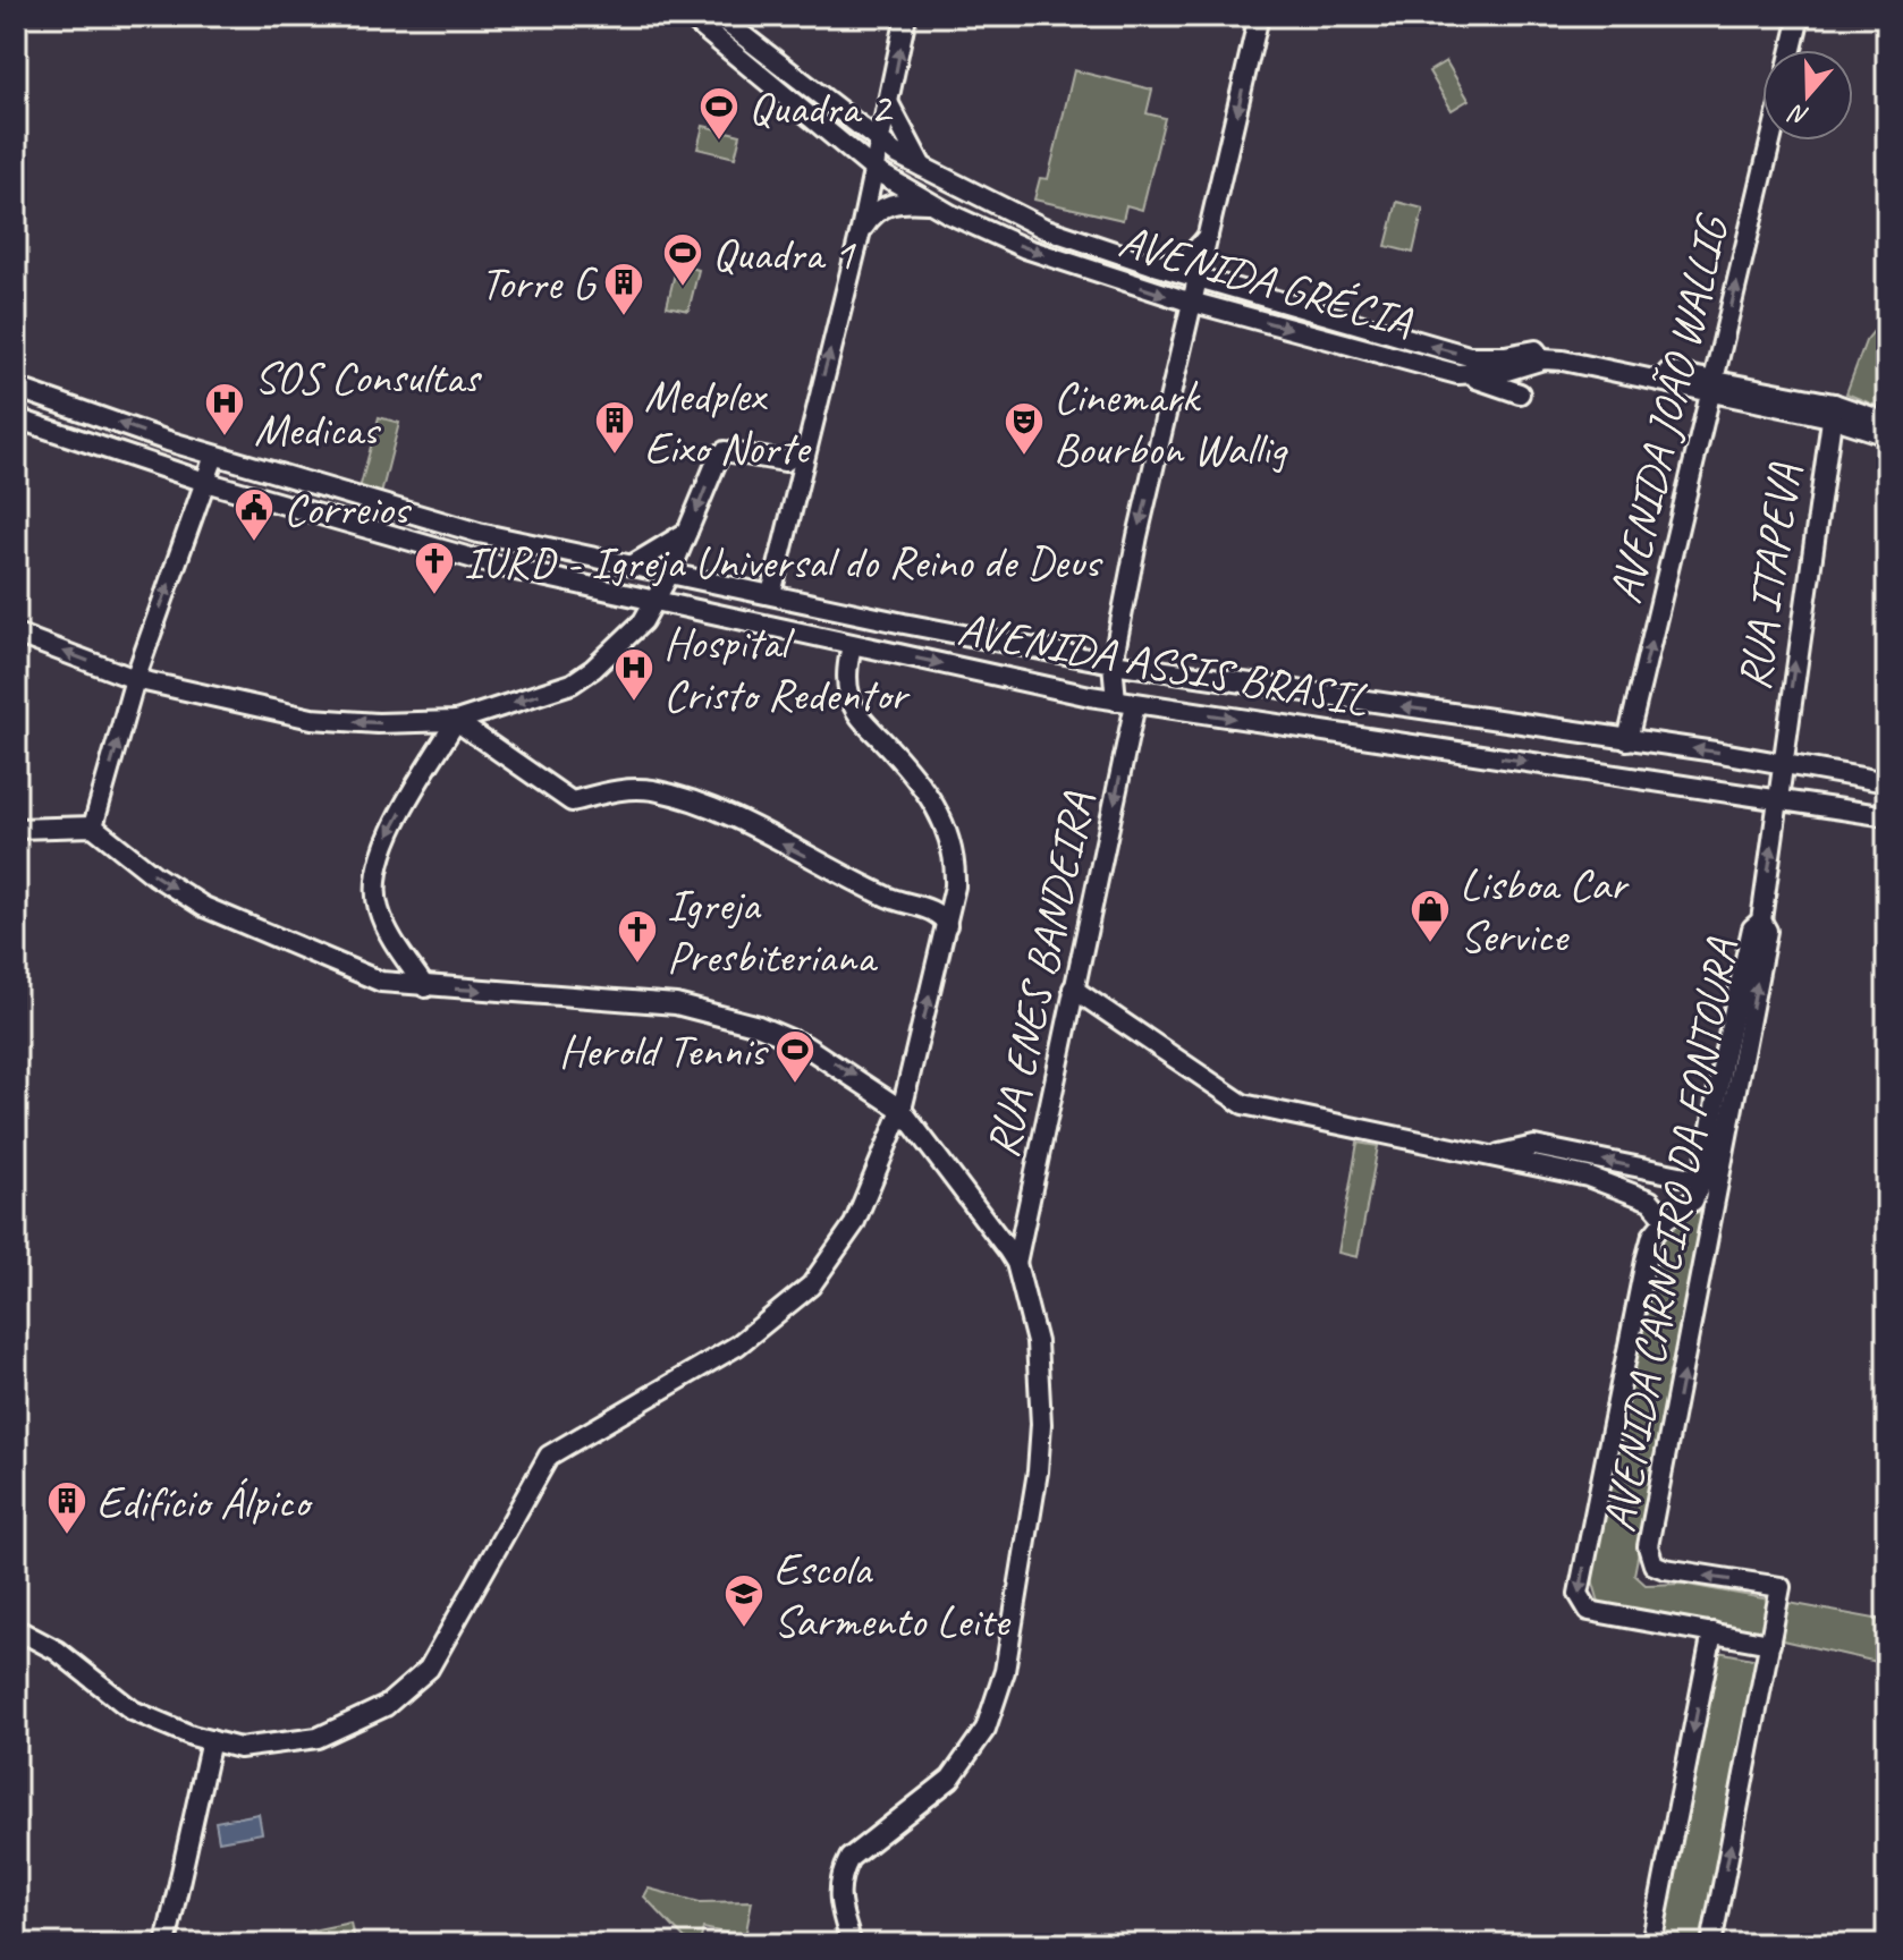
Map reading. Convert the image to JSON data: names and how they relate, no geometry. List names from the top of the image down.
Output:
{
  "streets": {
    "street": [
      "AVENIDA GRÉCIA",
      "AVENIDA JOÃO WALLIG",
      "RUA ITAPEVA",
      "AVENIDA ASSIS BRASIL",
      "RUA ENES BANDEIRA",
      "AVENIDA CARNEIRO DA FONTOURA"
    ]
  },
  "crossings": [
    ["AVENIDA GRÉCIA", "AVENIDA JOÃO WALLIG"],
    ["AVENIDA GRÉCIA", "RUA ITAPEVA"],
    ["AVENIDA GRÉCIA", "RUA ENES BANDEIRA"],
    ["AVENIDA JOÃO WALLIG", "AVENIDA ASSIS BRASIL"],
    ["RUA ITAPEVA", "AVENIDA ASSIS BRASIL"],
    ["RUA ITAPEVA", "AVENIDA CARNEIRO DA FONTOURA"],
    ["AVENIDA ASSIS BRASIL", "RUA ENES BANDEIRA"],
    ["AVENIDA ASSIS BRASIL", "AVENIDA CARNEIRO DA FONTOURA"]
  ],
  "one_way": ["AVENIDA JOÃO WALLIG", "RUA ITAPEVA", "RUA ENES BANDEIRA"],
  "places": {
    "sports": ["Quadra 2", "Quadra 1", "Herold Tennis"],
    "building": ["Torre G", "Medplex Eixo Norte", "Edifício Álpico"],
    "hospital": ["SOS Consultas Medicas", "Hospital Cristo Redentor"],
    "theatre": ["Cinemark Bourbon Wallig"],
    "public building": ["Correios"],
    "church": ["IURD - Igreja Universal do Reino de Deus", "Igreja Presbiteriana"],
    "shop": ["Lisboa Car Service"],
    "school or university": ["Escola Sarmento Leite"]
  },
  "north": "bottom"
}
